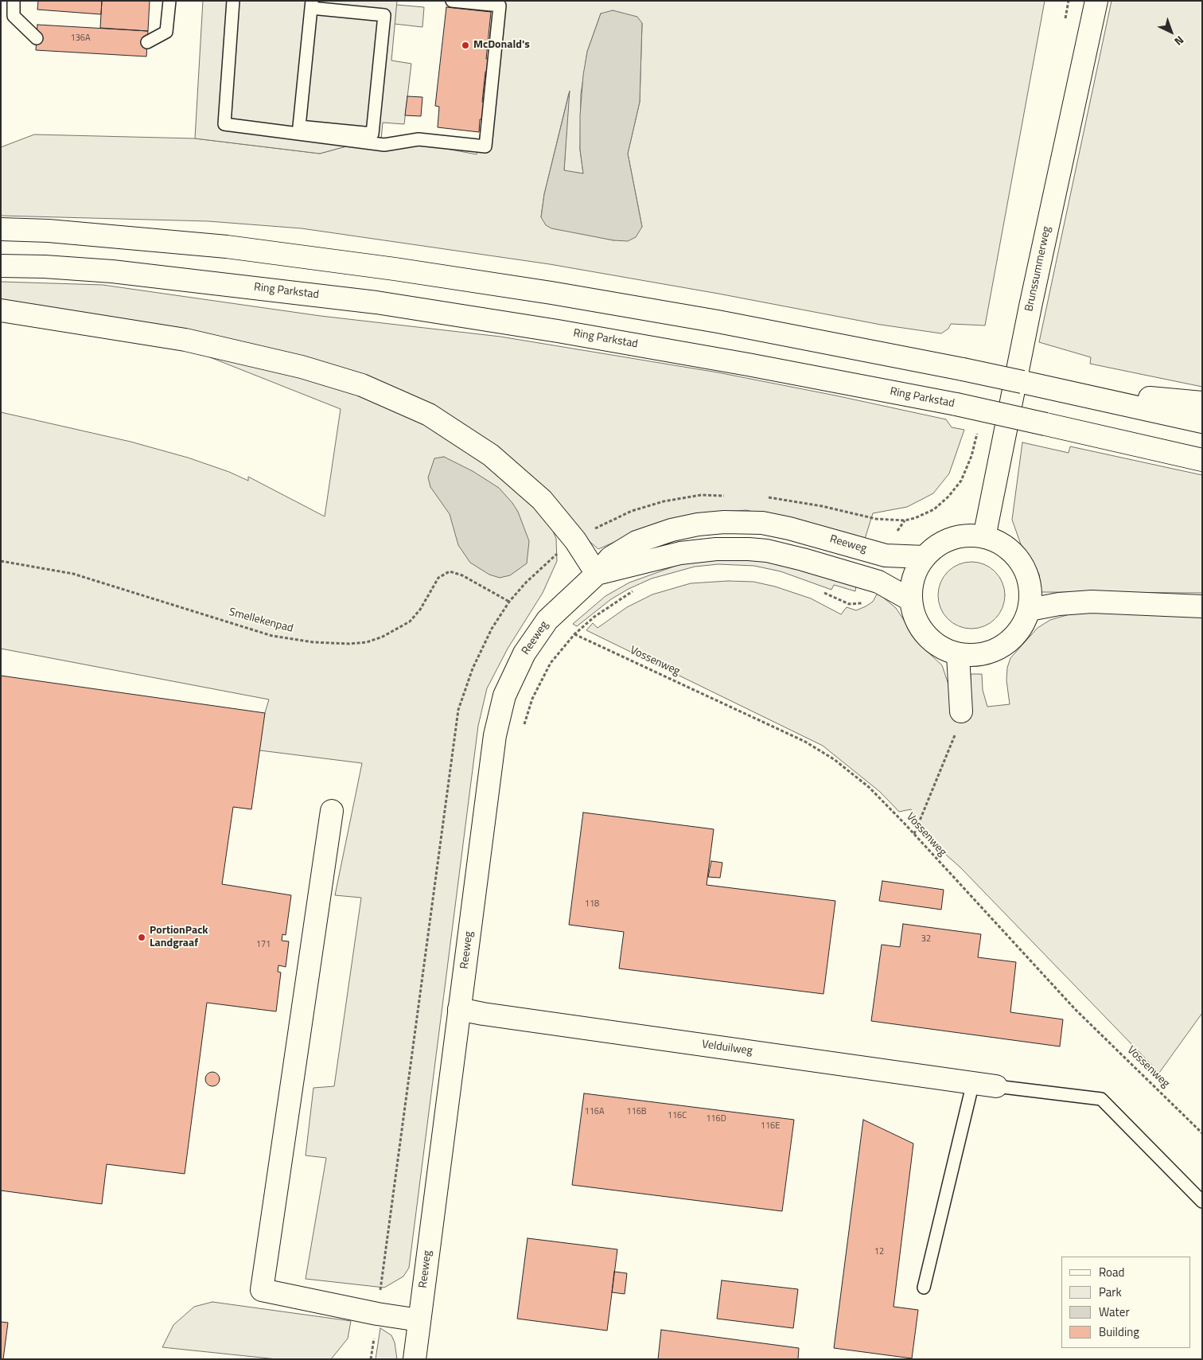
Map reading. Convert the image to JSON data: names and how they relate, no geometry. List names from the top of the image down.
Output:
{
  "streets": {
    "main road": [
      "Brunssummerweg",
      "Ring Parkstad",
      "Reeweg",
      "Velduilweg"
    ],
    "path": ["Smellekenpad", "Vossenweg"]
  },
  "crossings": [
    ["Brunssummerweg", "Reeweg"],
    ["Reeweg", "Velduilweg"]
  ],
  "places": ["McDonald's", "PortionPack Landgraaf"],
  "house_numbers": [
    "136A",
    "118",
    "32",
    "171",
    "116A",
    "116B",
    "116C",
    "116D",
    "116E",
    "12"
  ],
  "legend": [
    "Road",
    "Park",
    "Water",
    "Building"
  ],
  "north": "bottom right"
}
